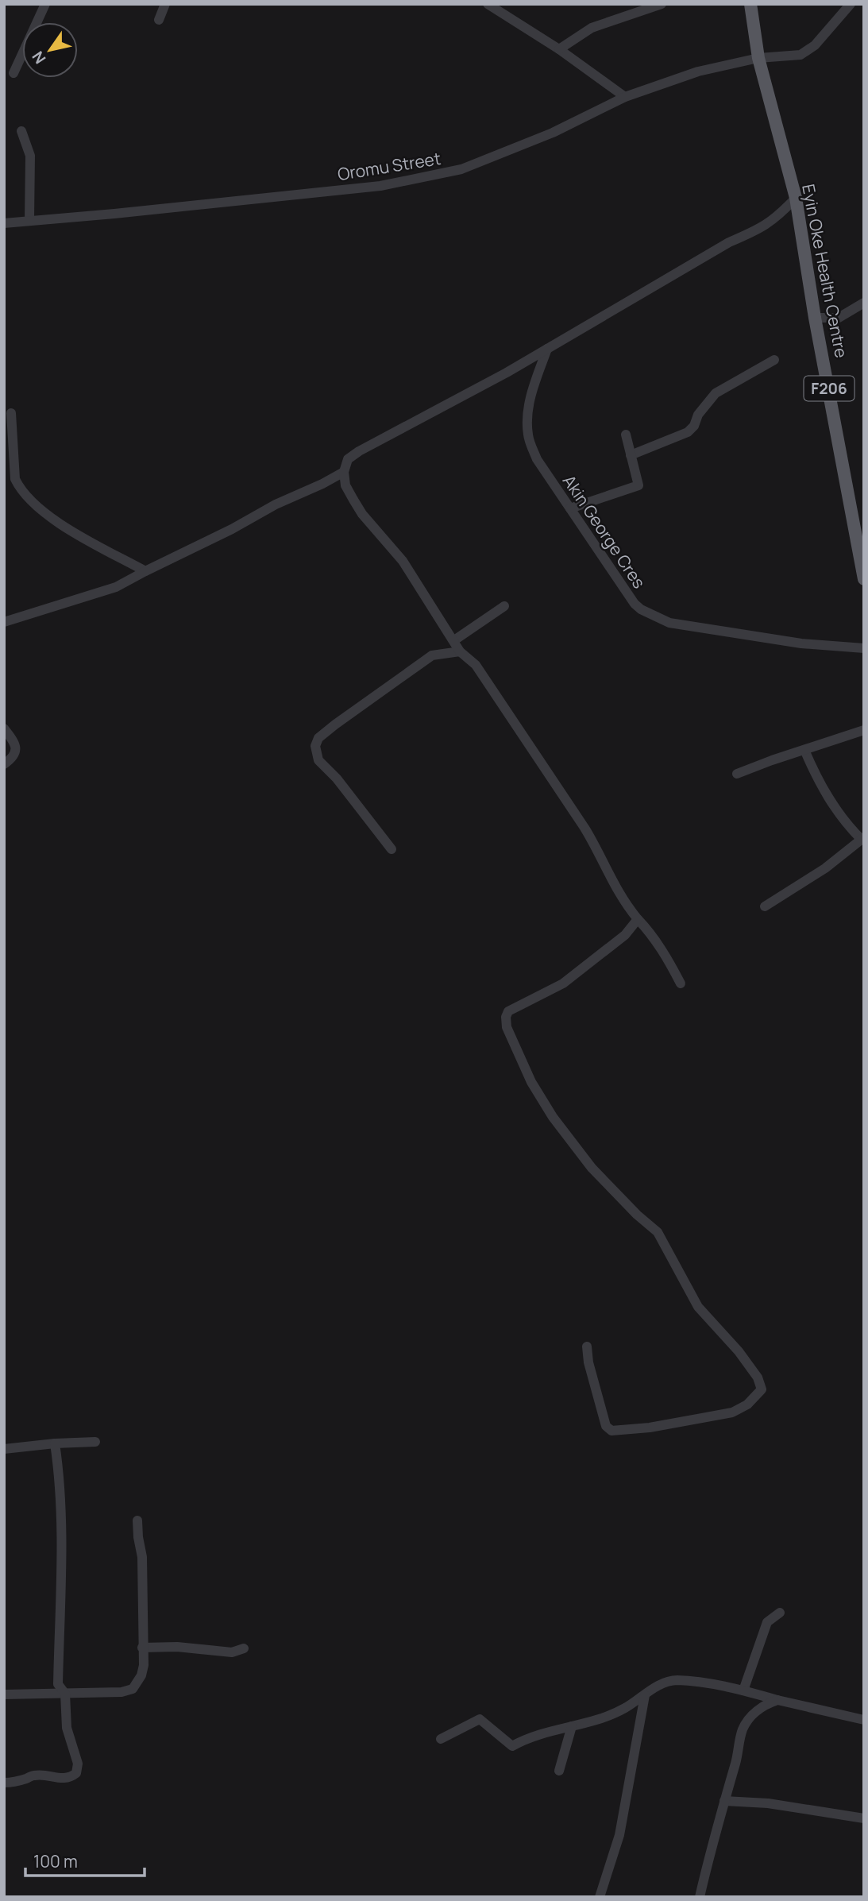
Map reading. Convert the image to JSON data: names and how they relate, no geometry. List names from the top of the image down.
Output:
{
  "streets": {
    "main road": ["Eyin Oke Health Centre", "F206"],
    "street": ["Oromu Street", "Akin George Cres"]
  },
  "crossings": [
    ["Oromu Street", "Eyin Oke Health Centre"]
  ],
  "scale_bar": "100 m",
  "north": "bottom left"
}
